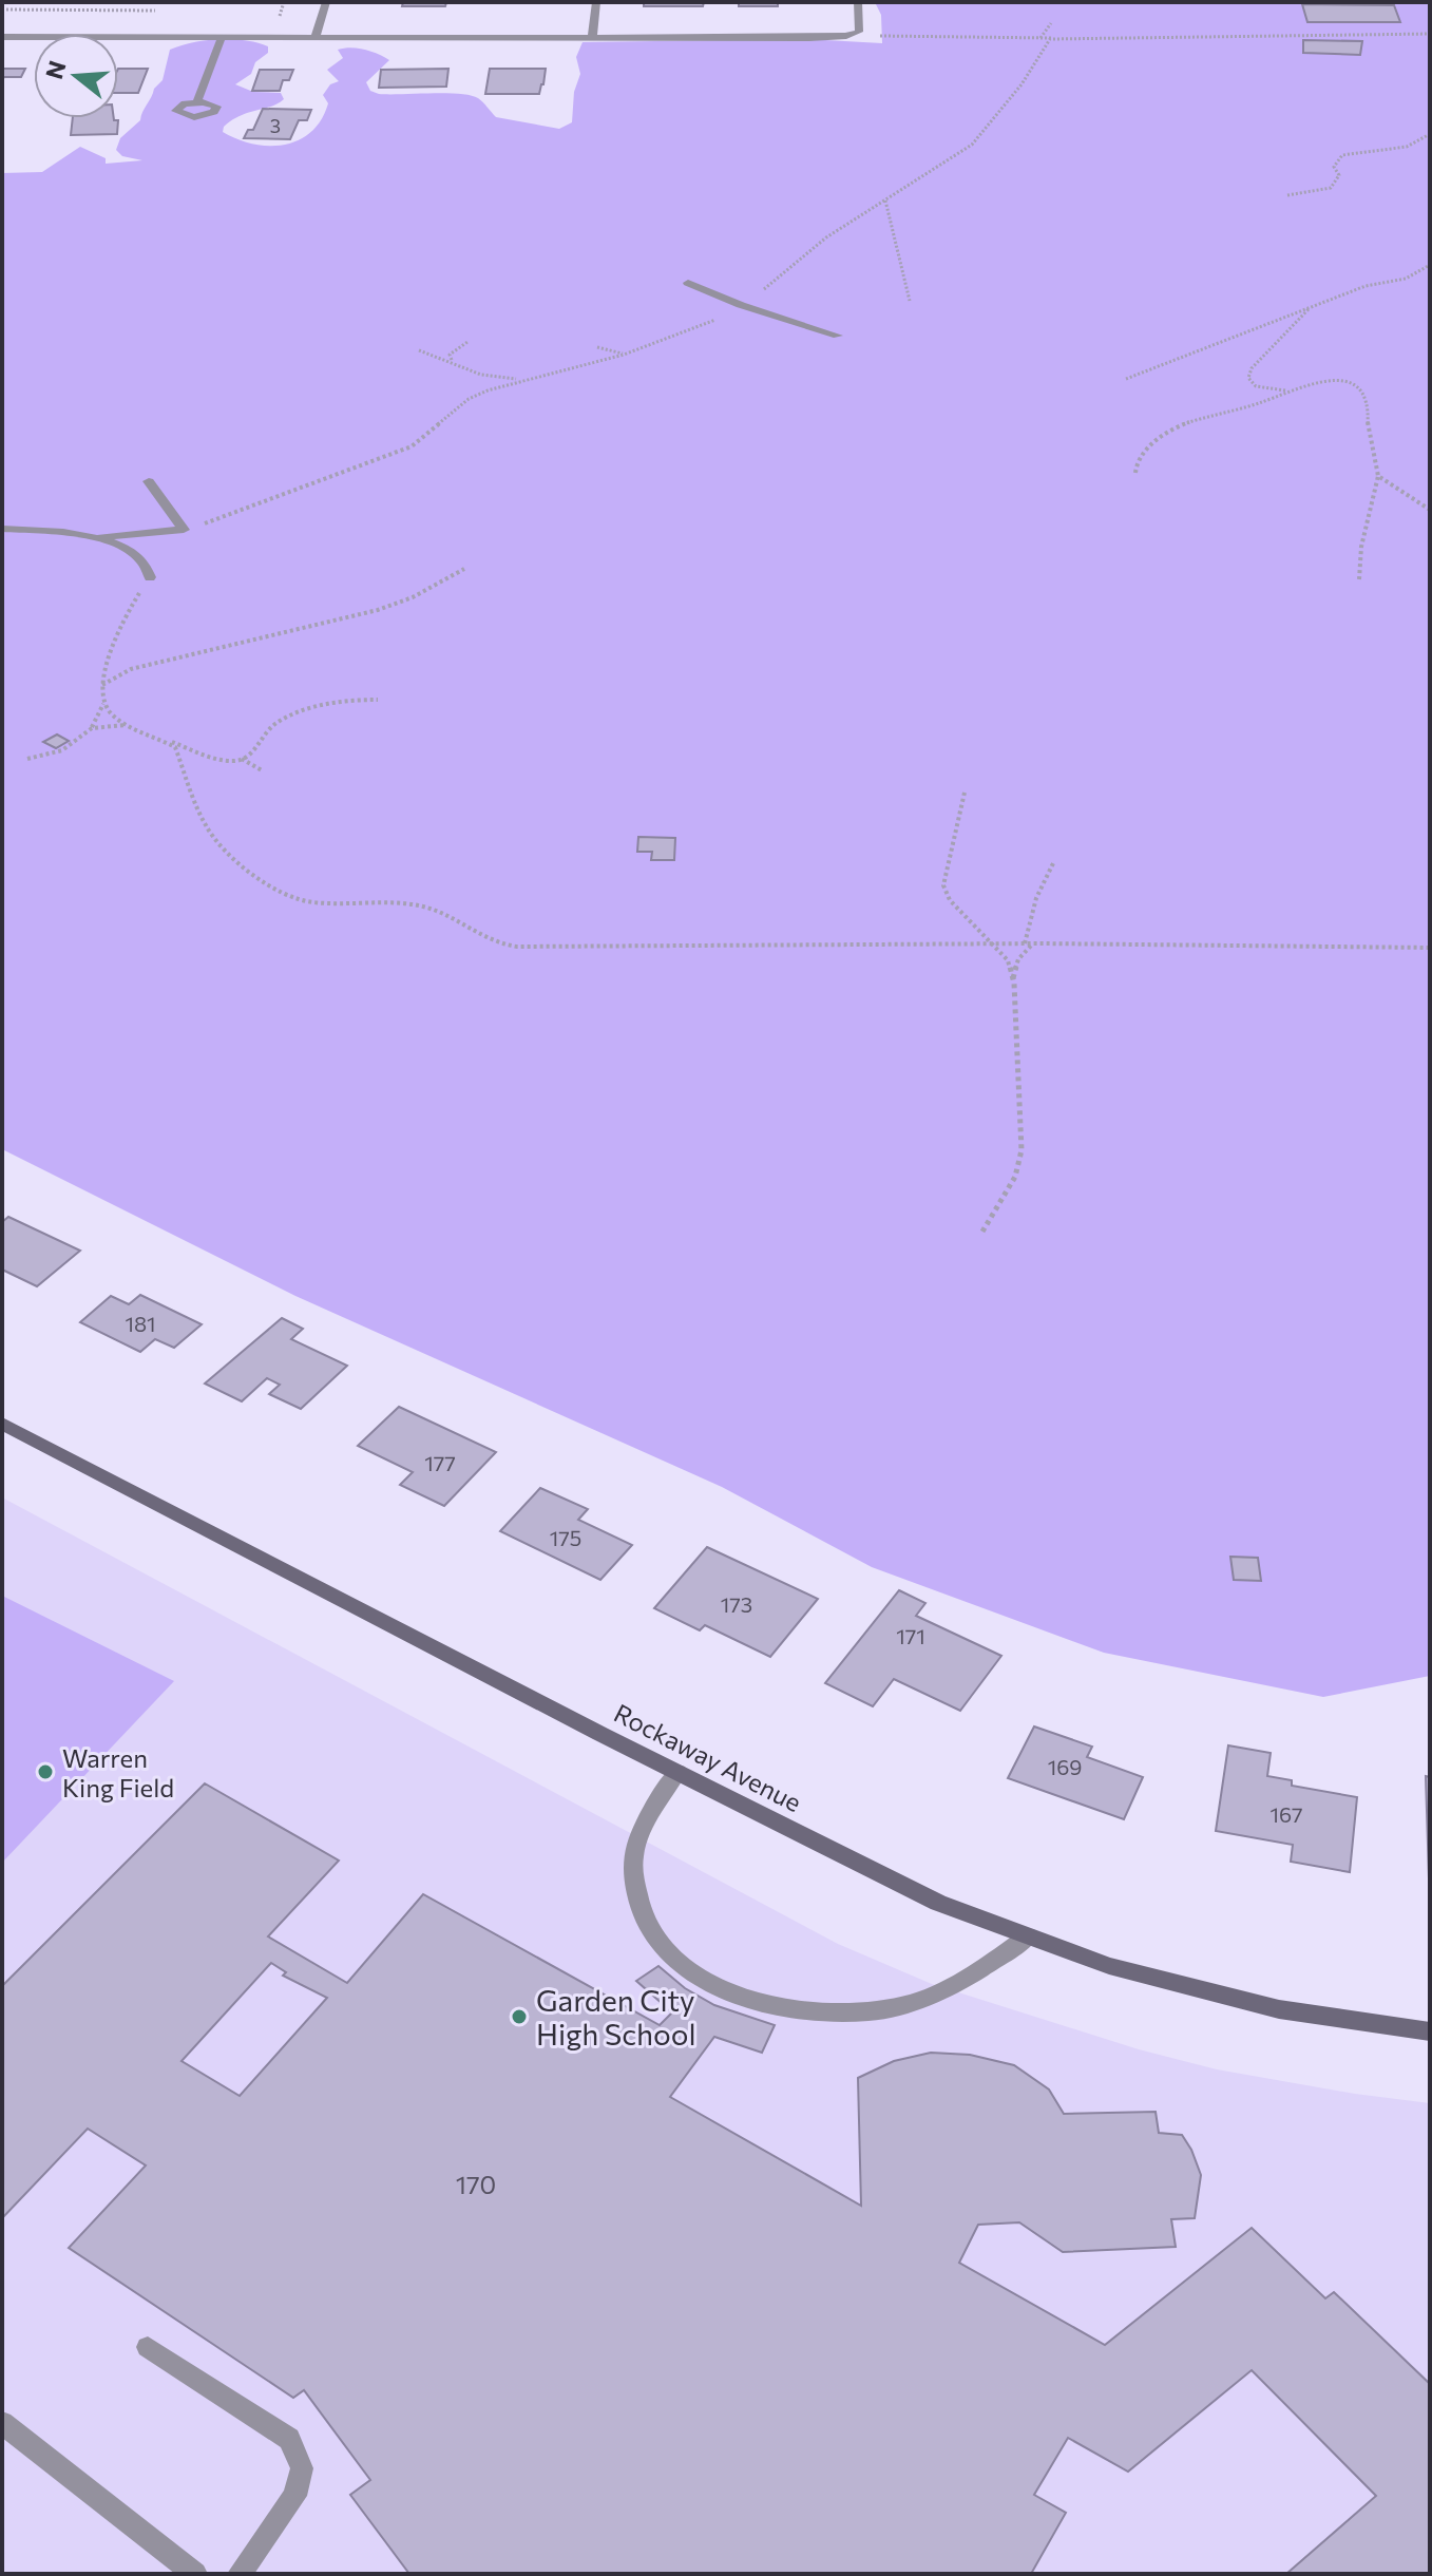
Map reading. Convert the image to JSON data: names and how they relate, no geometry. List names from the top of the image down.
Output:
{
  "streets": {
    "main road": ["Rockaway Avenue"]
  },
  "places": ["Warren King Field", "Garden City High School"],
  "house_numbers": [
    "3",
    "181",
    "177",
    "175",
    "173",
    "171",
    "169",
    "167",
    "170"
  ],
  "north": "left"
}
